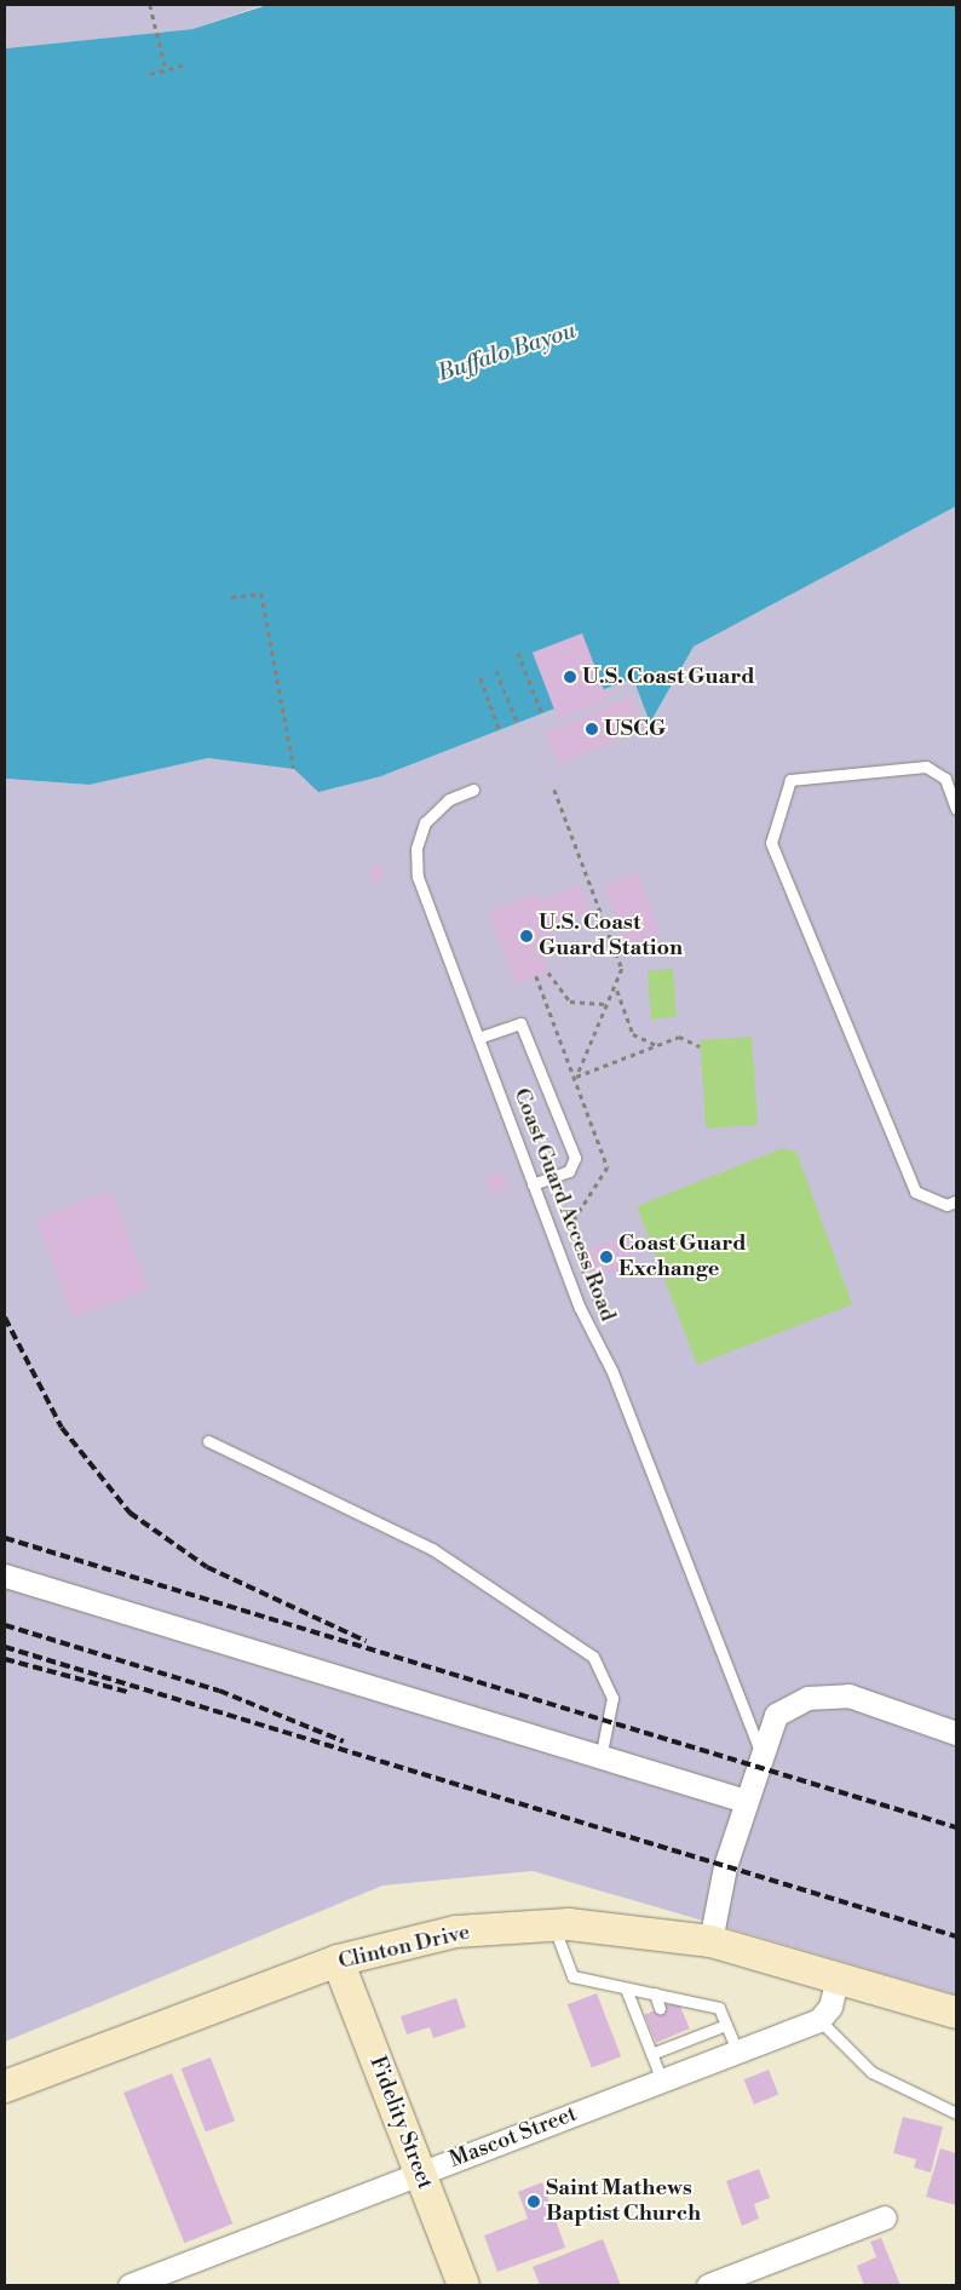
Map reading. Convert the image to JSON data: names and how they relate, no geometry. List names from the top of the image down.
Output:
{
  "streets": {
    "main road": ["Clinton Drive", "Fidelity Street"],
    "street": ["Mascot Street"],
    "lane": ["Coast Guard Access Road"]
  },
  "crossings": [
    ["Clinton Drive", "Fidelity Street"],
    ["Fidelity Street", "Mascot Street"]
  ],
  "water": ["Buffalo Bayou"],
  "places": [
    "U.S. Coast Guard",
    "USCG",
    "U.S. Coast Guard Station",
    "Coast Guard Exchange",
    "Saint Mathews Baptist Church"
  ]
}
